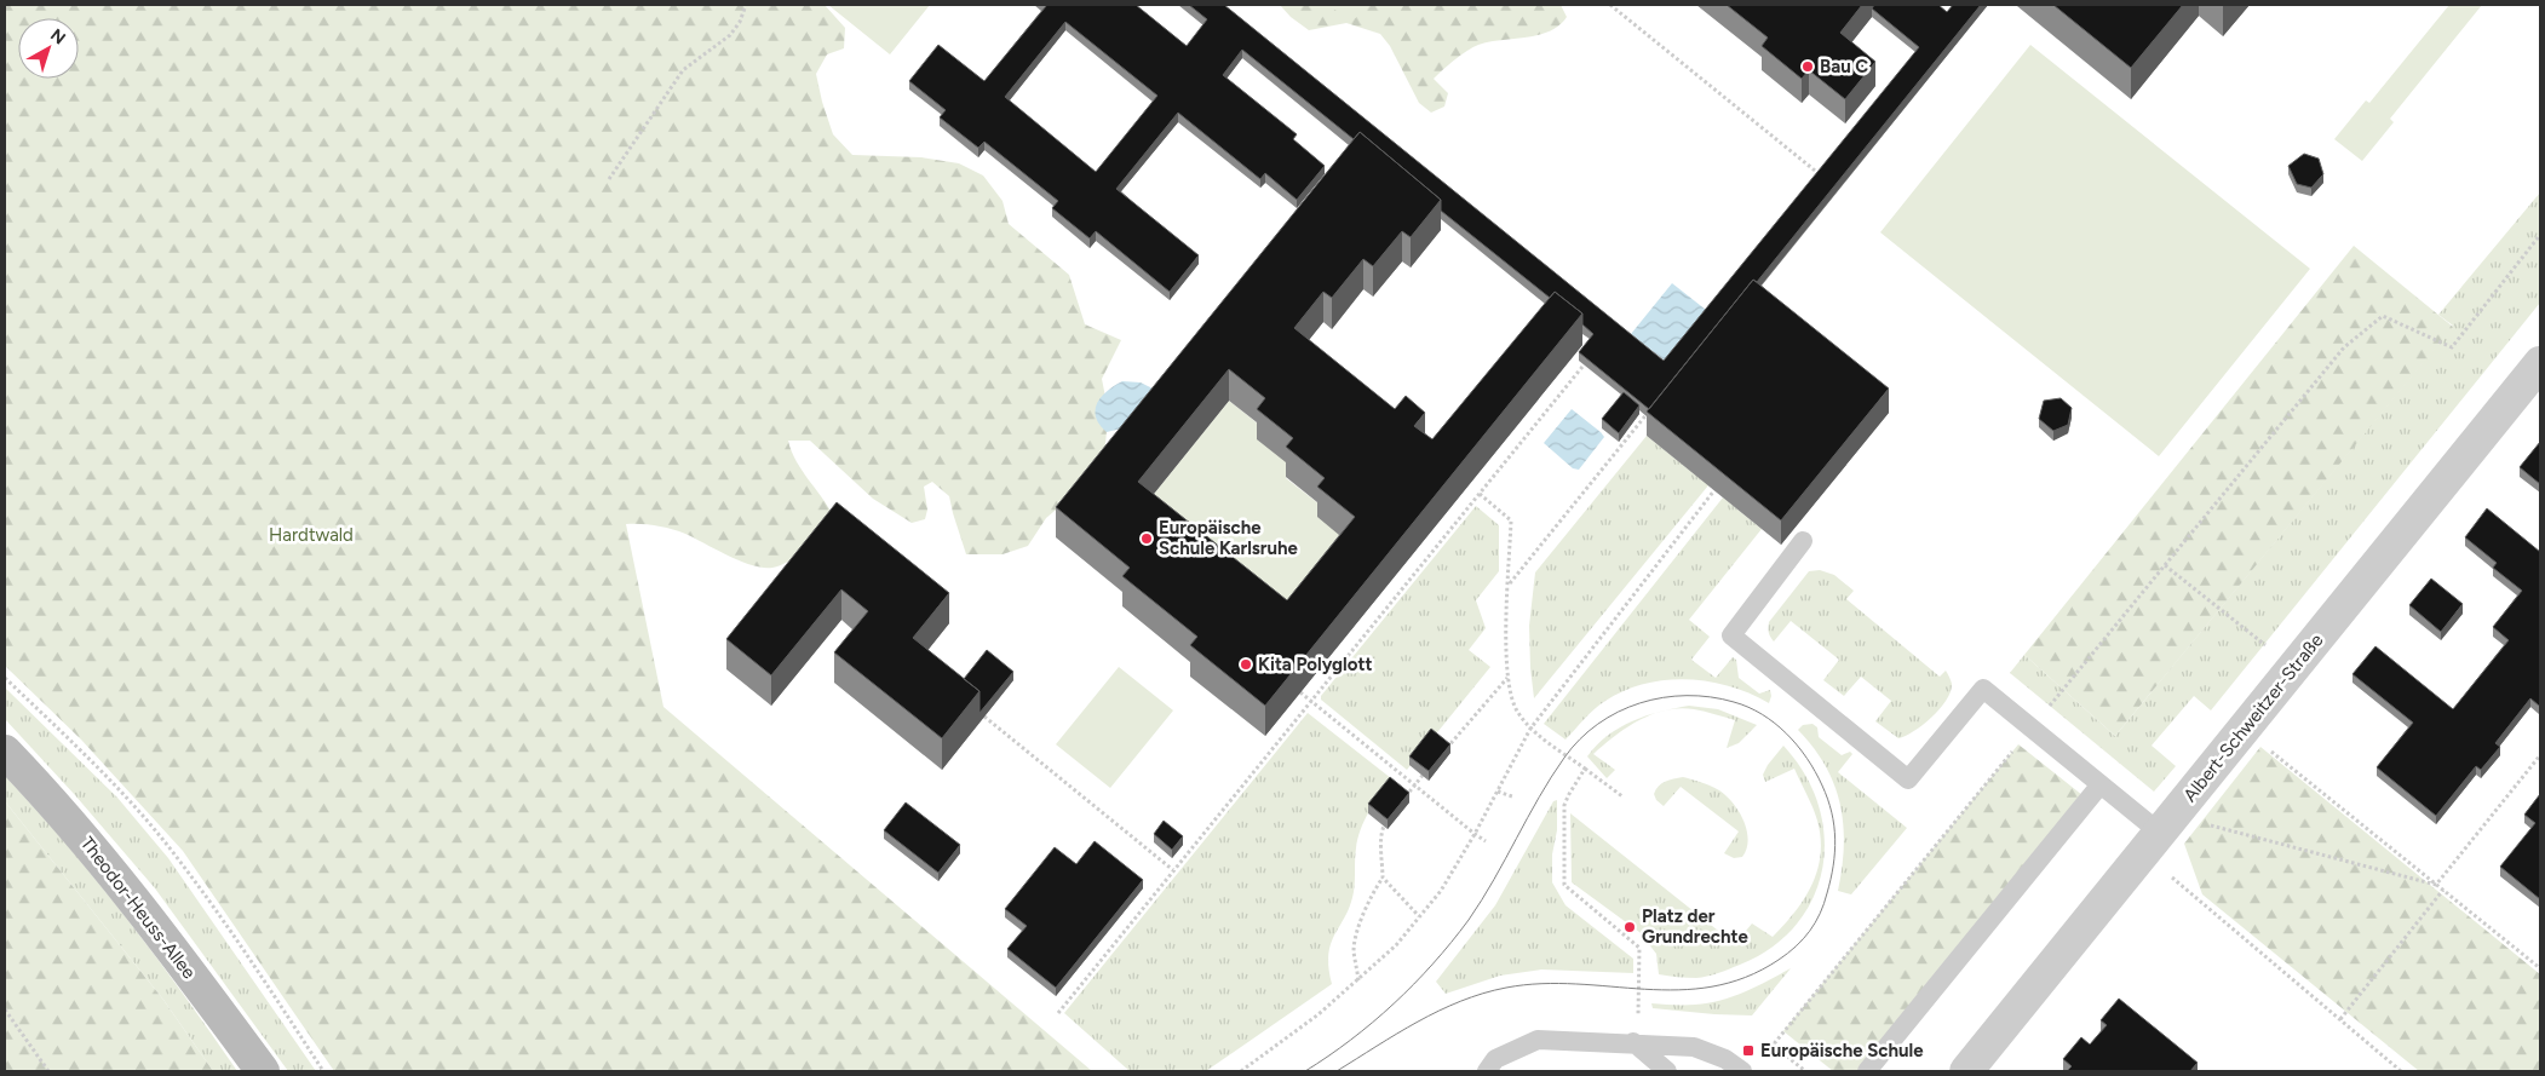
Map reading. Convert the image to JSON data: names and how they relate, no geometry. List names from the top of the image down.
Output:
{
  "streets": {
    "main road": ["Theodor-Heuss-Allee"],
    "street": ["Albert-Schweitzer-Straße"]
  },
  "parks": ["Hardtwald"],
  "places": {
    "other": [
      "Bau C",
      "Europäische Schule Karlsruhe",
      "Kita Polyglott",
      "Platz der Grundrechte"
    ],
    "transit": ["Europäische Schule"]
  },
  "north": "top right"
}
